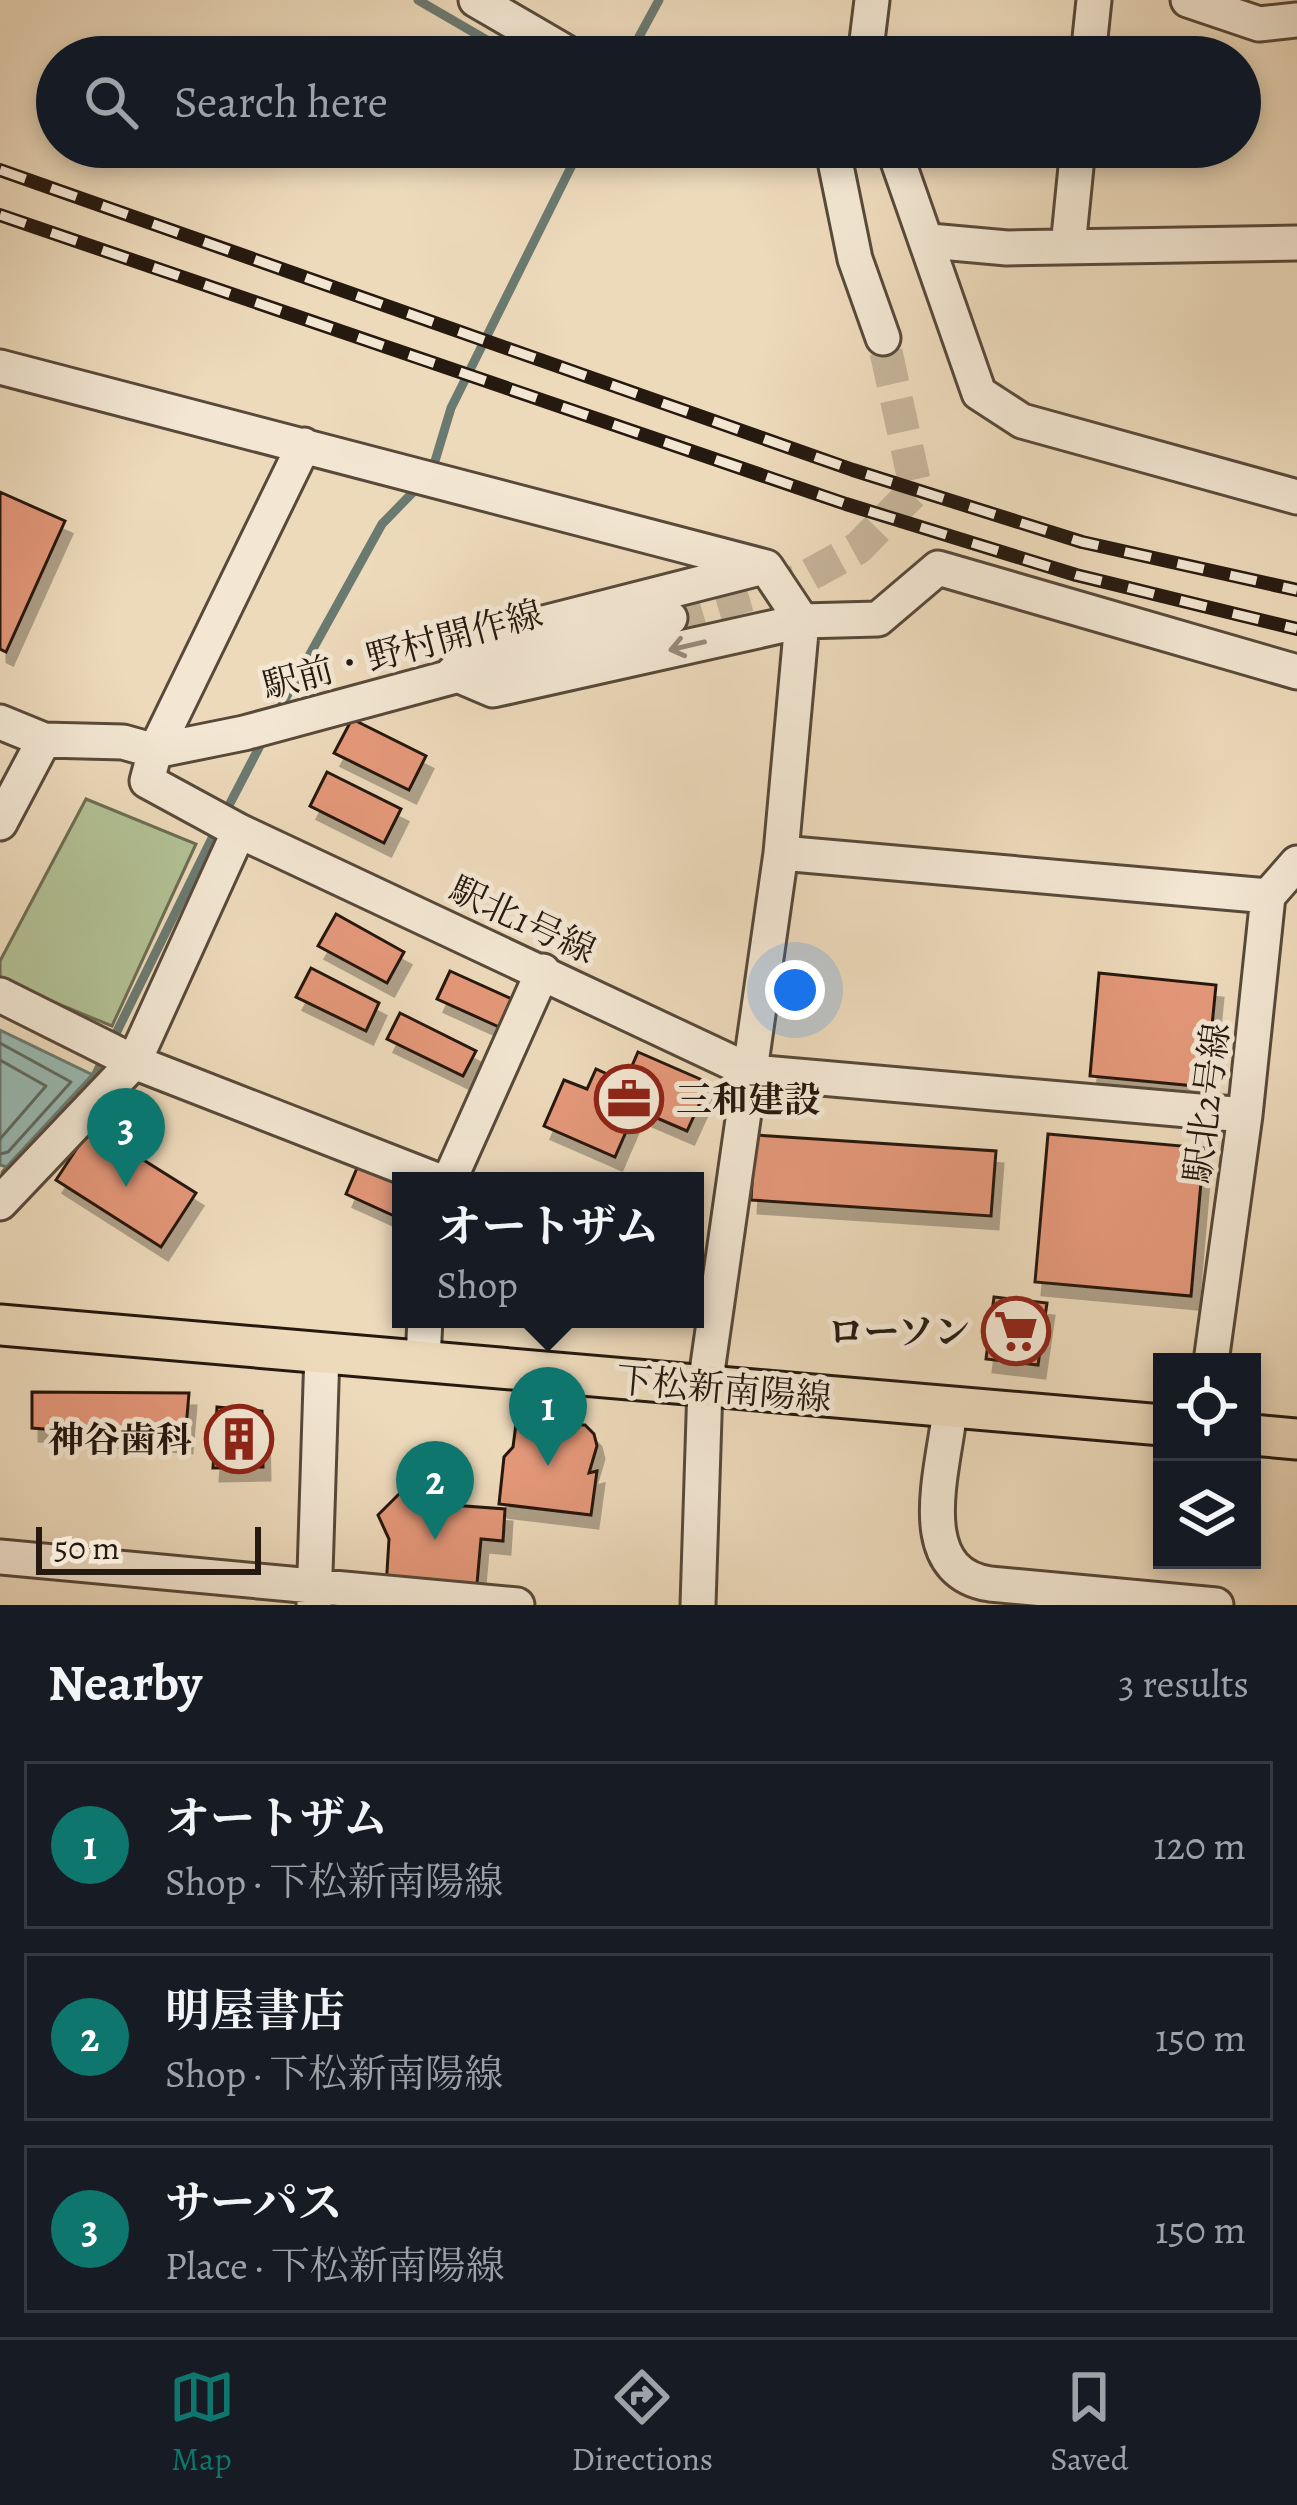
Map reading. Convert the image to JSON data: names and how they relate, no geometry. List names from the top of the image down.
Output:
{
  "streets": {
    "main road": ["下松新南陽線"],
    "street": ["駅前・野村開作線", "駅北1号線", "駅北2号線"]
  },
  "crossings": [
    ["駅前・野村開作線", "駅北1号線"]
  ],
  "places": {
    "office": ["三和建設"],
    "supermarket": ["ローソン"],
    "building": ["神谷歯科"]
  },
  "scale_bar": "50 m",
  "page": {
    "search": "Search here",
    "pins": ["3", "1", "2"],
    "popup": ["オートザム", "Shop"],
    "scale": "50 m",
    "heading": ["Nearby", "3 results"],
    "list": [
      {
        "mark": "1",
        "name": "オートザム",
        "note": "Shop · 下松新南陽線",
        "value": "120 m"
      },
      {
        "mark": "2",
        "name": "明屋書店",
        "note": "Shop · 下松新南陽線",
        "value": "150 m"
      },
      {
        "mark": "3",
        "name": "サーパス",
        "note": "Place · 下松新南陽線",
        "value": "150 m"
      }
    ],
    "nav": ["Map", "Directions", "Saved"]
  }
}
